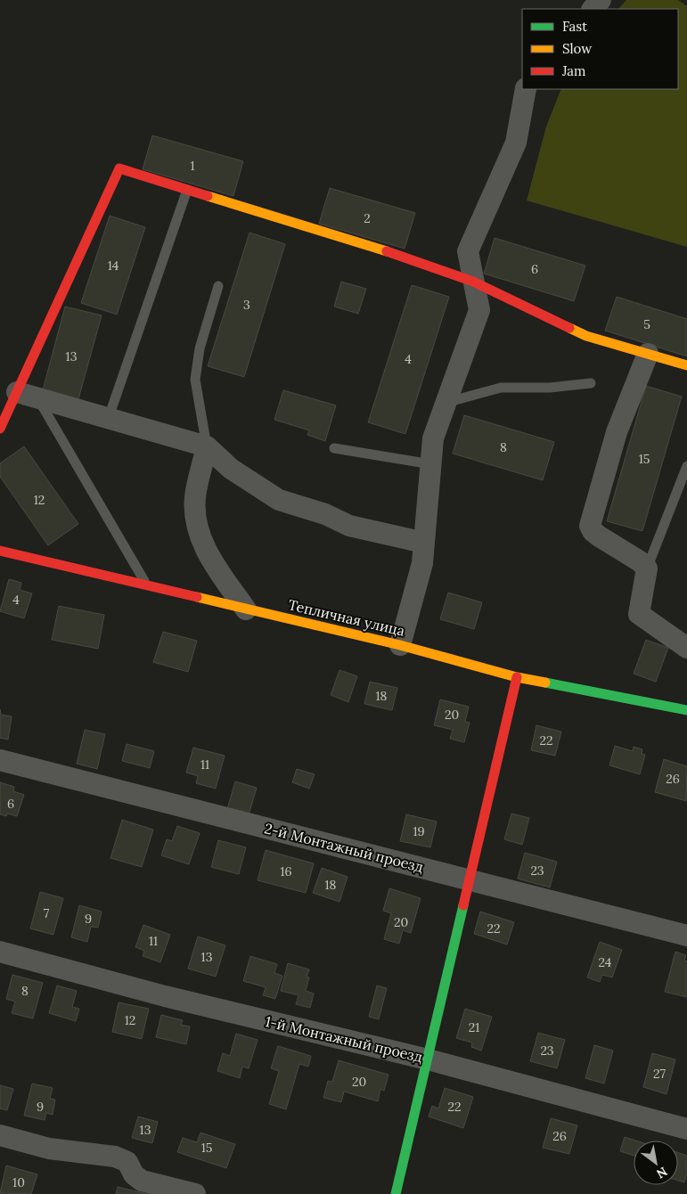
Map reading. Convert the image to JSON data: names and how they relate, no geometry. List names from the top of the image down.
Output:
{
  "streets": {
    "street": ["Тепличная улица", "2-й Монтажный проезд", "1-й Монтажный проезд"]
  },
  "house_numbers": [
    "1",
    "2",
    "14",
    "6",
    "3",
    "5",
    "13",
    "4",
    "8",
    "15",
    "12",
    "4",
    "18",
    "20",
    "22",
    "11",
    "26",
    "6",
    "19",
    "23",
    "16",
    "18",
    "7",
    "9",
    "20",
    "22",
    "11",
    "13",
    "24",
    "8",
    "12",
    "21",
    "23",
    "27",
    "20",
    "9",
    "22",
    "13",
    "26",
    "15",
    "10"
  ],
  "legend": ["Fast", "Slow", "Jam"],
  "north": "bottom right"
}
